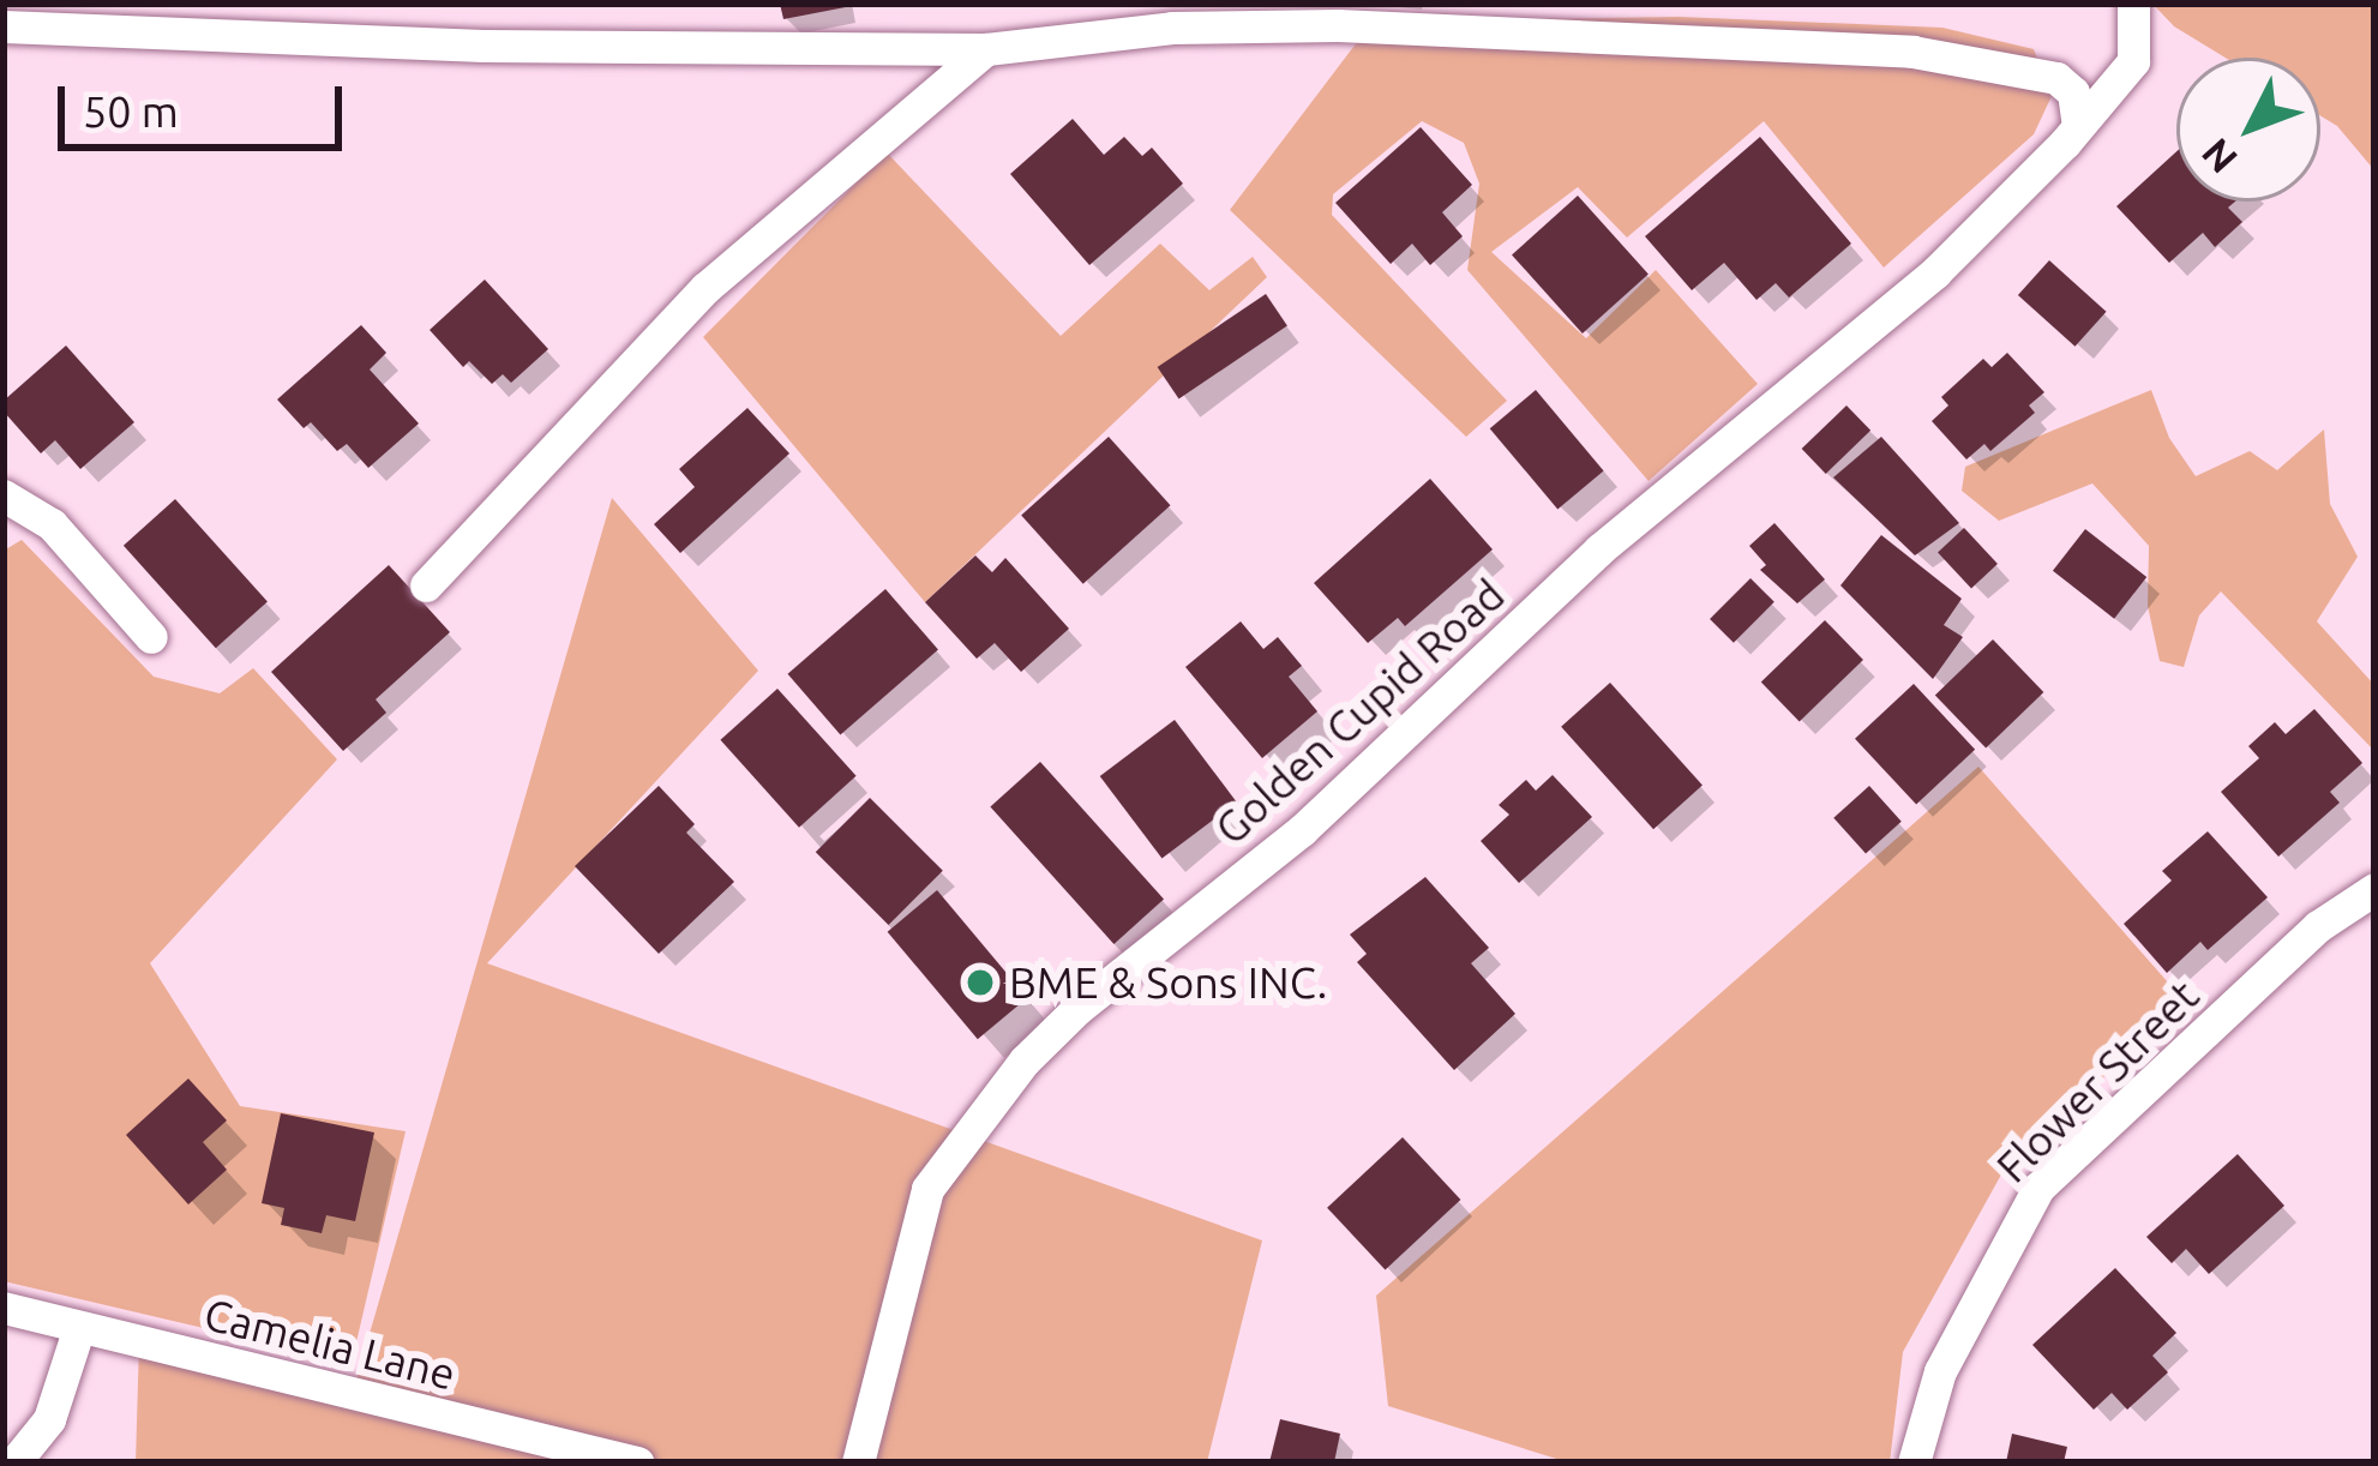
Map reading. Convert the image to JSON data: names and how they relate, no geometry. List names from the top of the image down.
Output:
{
  "streets": {
    "street": ["Golden Cupid Road", "Flower Street", "Camelia Lane"]
  },
  "places": ["BME & Sons INC."],
  "scale_bar": "50 m",
  "north": "bottom left"
}
